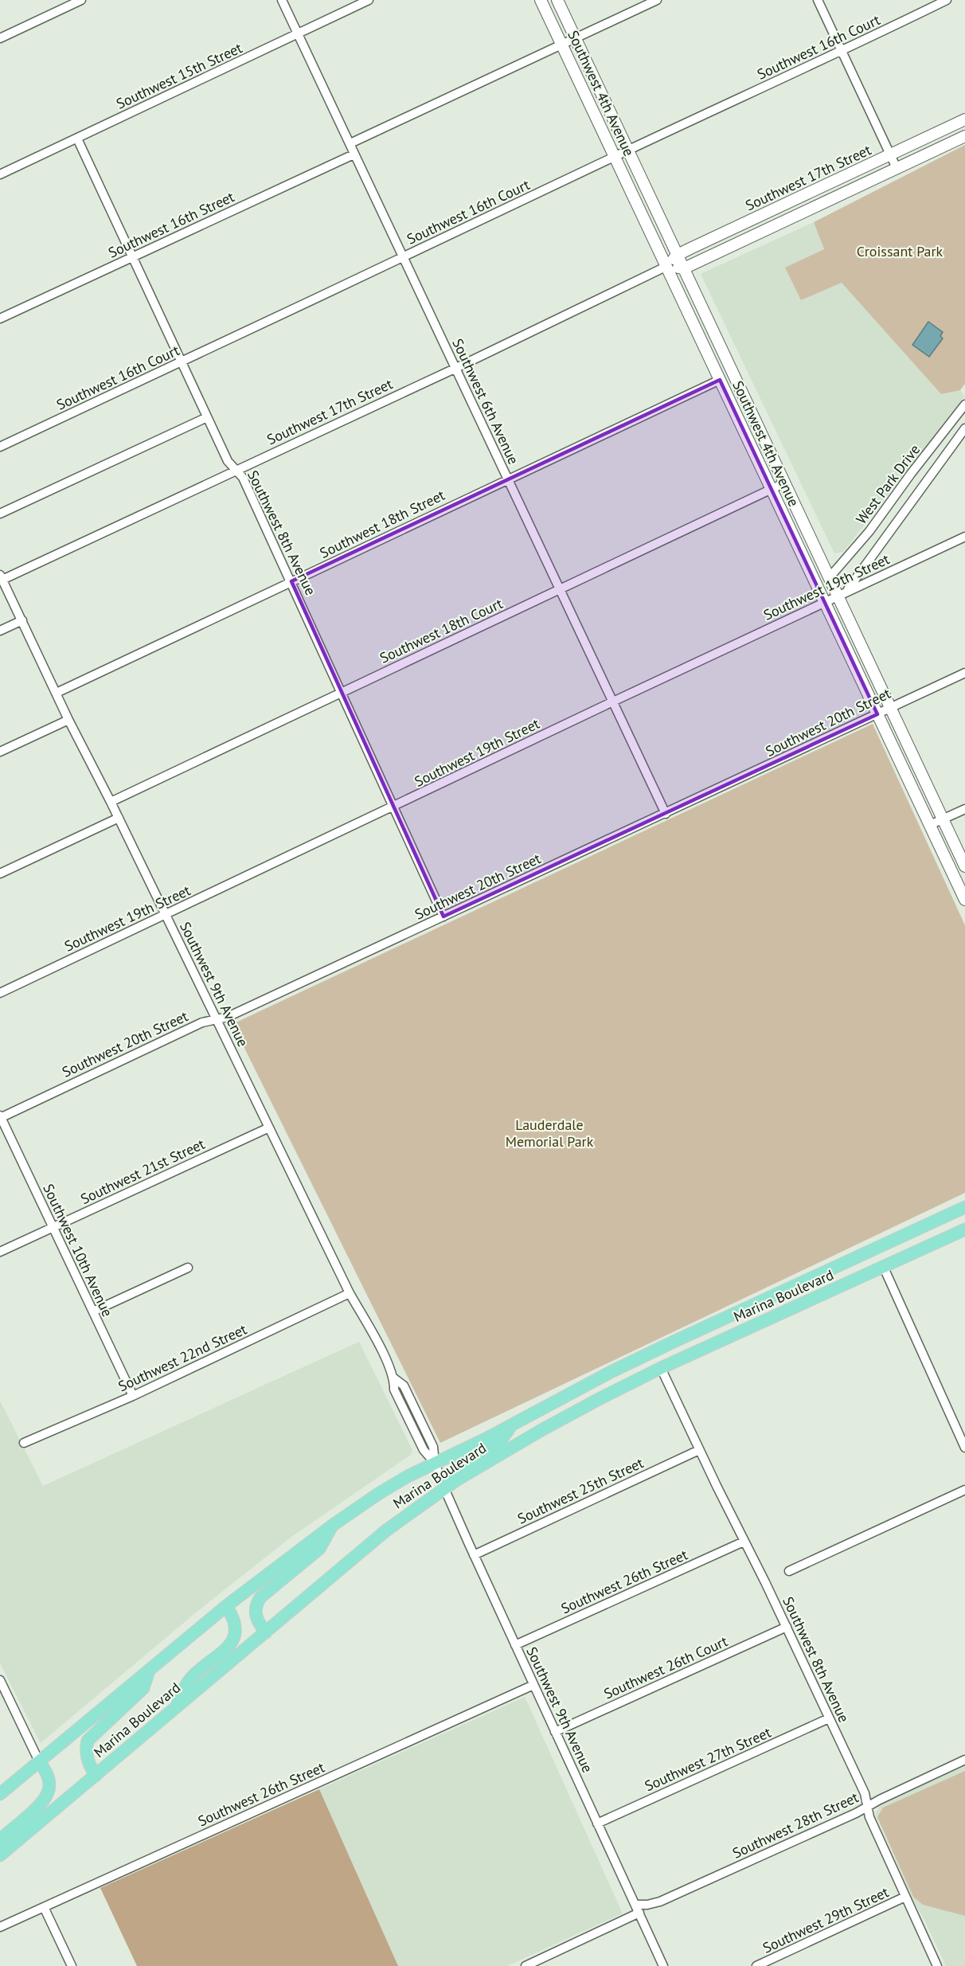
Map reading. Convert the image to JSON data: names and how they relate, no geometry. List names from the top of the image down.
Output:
{
  "streets": {
    "main road": ["Southwest 4th Avenue", "Southwest 17th Street", "Marina Boulevard"],
    "street": [
      "Southwest 16th Court",
      "Southwest 15th Street",
      "Southwest 16th Street",
      "Southwest 6th Avenue",
      "West Park Drive",
      "Southwest 18th Street",
      "Southwest 8th Avenue",
      "Southwest 19th Street",
      "Southwest 18th Court",
      "Southwest 20th Street",
      "Southwest 9th Avenue",
      "Southwest 21st Street",
      "Southwest 10th Avenue",
      "Southwest 22nd Street",
      "Southwest 25th Street",
      "Southwest 26th Street",
      "Southwest 26th Court",
      "Southwest 27th Street",
      "Southwest 28th Street",
      "Southwest 29th Street"
    ]
  },
  "crossings": [
    ["Southwest 16th Court", "Southwest 4th Avenue"],
    ["Southwest 16th Court", "Southwest 6th Avenue"],
    ["Southwest 16th Court", "Southwest 8th Avenue"],
    ["Southwest 15th Street", "Southwest 6th Avenue"],
    ["Southwest 15th Street", "Southwest 8th Avenue"],
    ["Southwest 4th Avenue", "Southwest 17th Street"],
    ["Southwest 4th Avenue", "West Park Drive"],
    ["Southwest 4th Avenue", "Southwest 18th Street"],
    ["Southwest 4th Avenue", "Southwest 19th Street"],
    ["Southwest 4th Avenue", "Southwest 18th Court"],
    ["Southwest 4th Avenue", "Southwest 20th Street"],
    ["Southwest 17th Street", "Southwest 6th Avenue"],
    ["Southwest 17th Street", "Southwest 8th Avenue"],
    ["Southwest 17th Street", "Southwest 9th Avenue"],
    ["Southwest 16th Street", "Southwest 6th Avenue"],
    ["Southwest 16th Street", "Southwest 8th Avenue"],
    ["Southwest 6th Avenue", "Southwest 18th Street"],
    ["Southwest 6th Avenue", "Southwest 19th Street"],
    ["Southwest 6th Avenue", "Southwest 18th Court"],
    ["Southwest 6th Avenue", "Southwest 20th Street"],
    ["West Park Drive", "Southwest 19th Street"],
    ["Southwest 18th Street", "Southwest 8th Avenue"],
    ["Southwest 18th Street", "Southwest 9th Avenue"],
    ["Southwest 8th Avenue", "Southwest 19th Street"],
    ["Southwest 8th Avenue", "Southwest 18th Court"],
    ["Southwest 8th Avenue", "Southwest 20th Street"],
    ["Southwest 8th Avenue", "Marina Boulevard"],
    ["Southwest 8th Avenue", "Southwest 25th Street"],
    ["Southwest 8th Avenue", "Southwest 26th Street"],
    ["Southwest 8th Avenue", "Southwest 26th Court"],
    ["Southwest 8th Avenue", "Southwest 27th Street"],
    ["Southwest 8th Avenue", "Southwest 28th Street"],
    ["Southwest 8th Avenue", "Southwest 29th Street"],
    ["Southwest 19th Street", "Southwest 9th Avenue"],
    ["Southwest 18th Court", "Southwest 9th Avenue"],
    ["Southwest 20th Street", "Southwest 9th Avenue"],
    ["Southwest 20th Street", "Southwest 10th Avenue"],
    ["Southwest 9th Avenue", "Southwest 21st Street"],
    ["Southwest 9th Avenue", "Marina Boulevard"],
    ["Southwest 9th Avenue", "Southwest 22nd Street"],
    ["Southwest 9th Avenue", "Southwest 25th Street"],
    ["Southwest 9th Avenue", "Southwest 26th Street"],
    ["Southwest 9th Avenue", "Southwest 26th Court"],
    ["Southwest 9th Avenue", "Southwest 27th Street"],
    ["Southwest 9th Avenue", "Southwest 28th Street"],
    ["Southwest 21st Street", "Southwest 10th Avenue"],
    ["Southwest 10th Avenue", "Southwest 22nd Street"]
  ],
  "parks": ["Croissant Park", "Lauderdale Memorial Park"]
}
